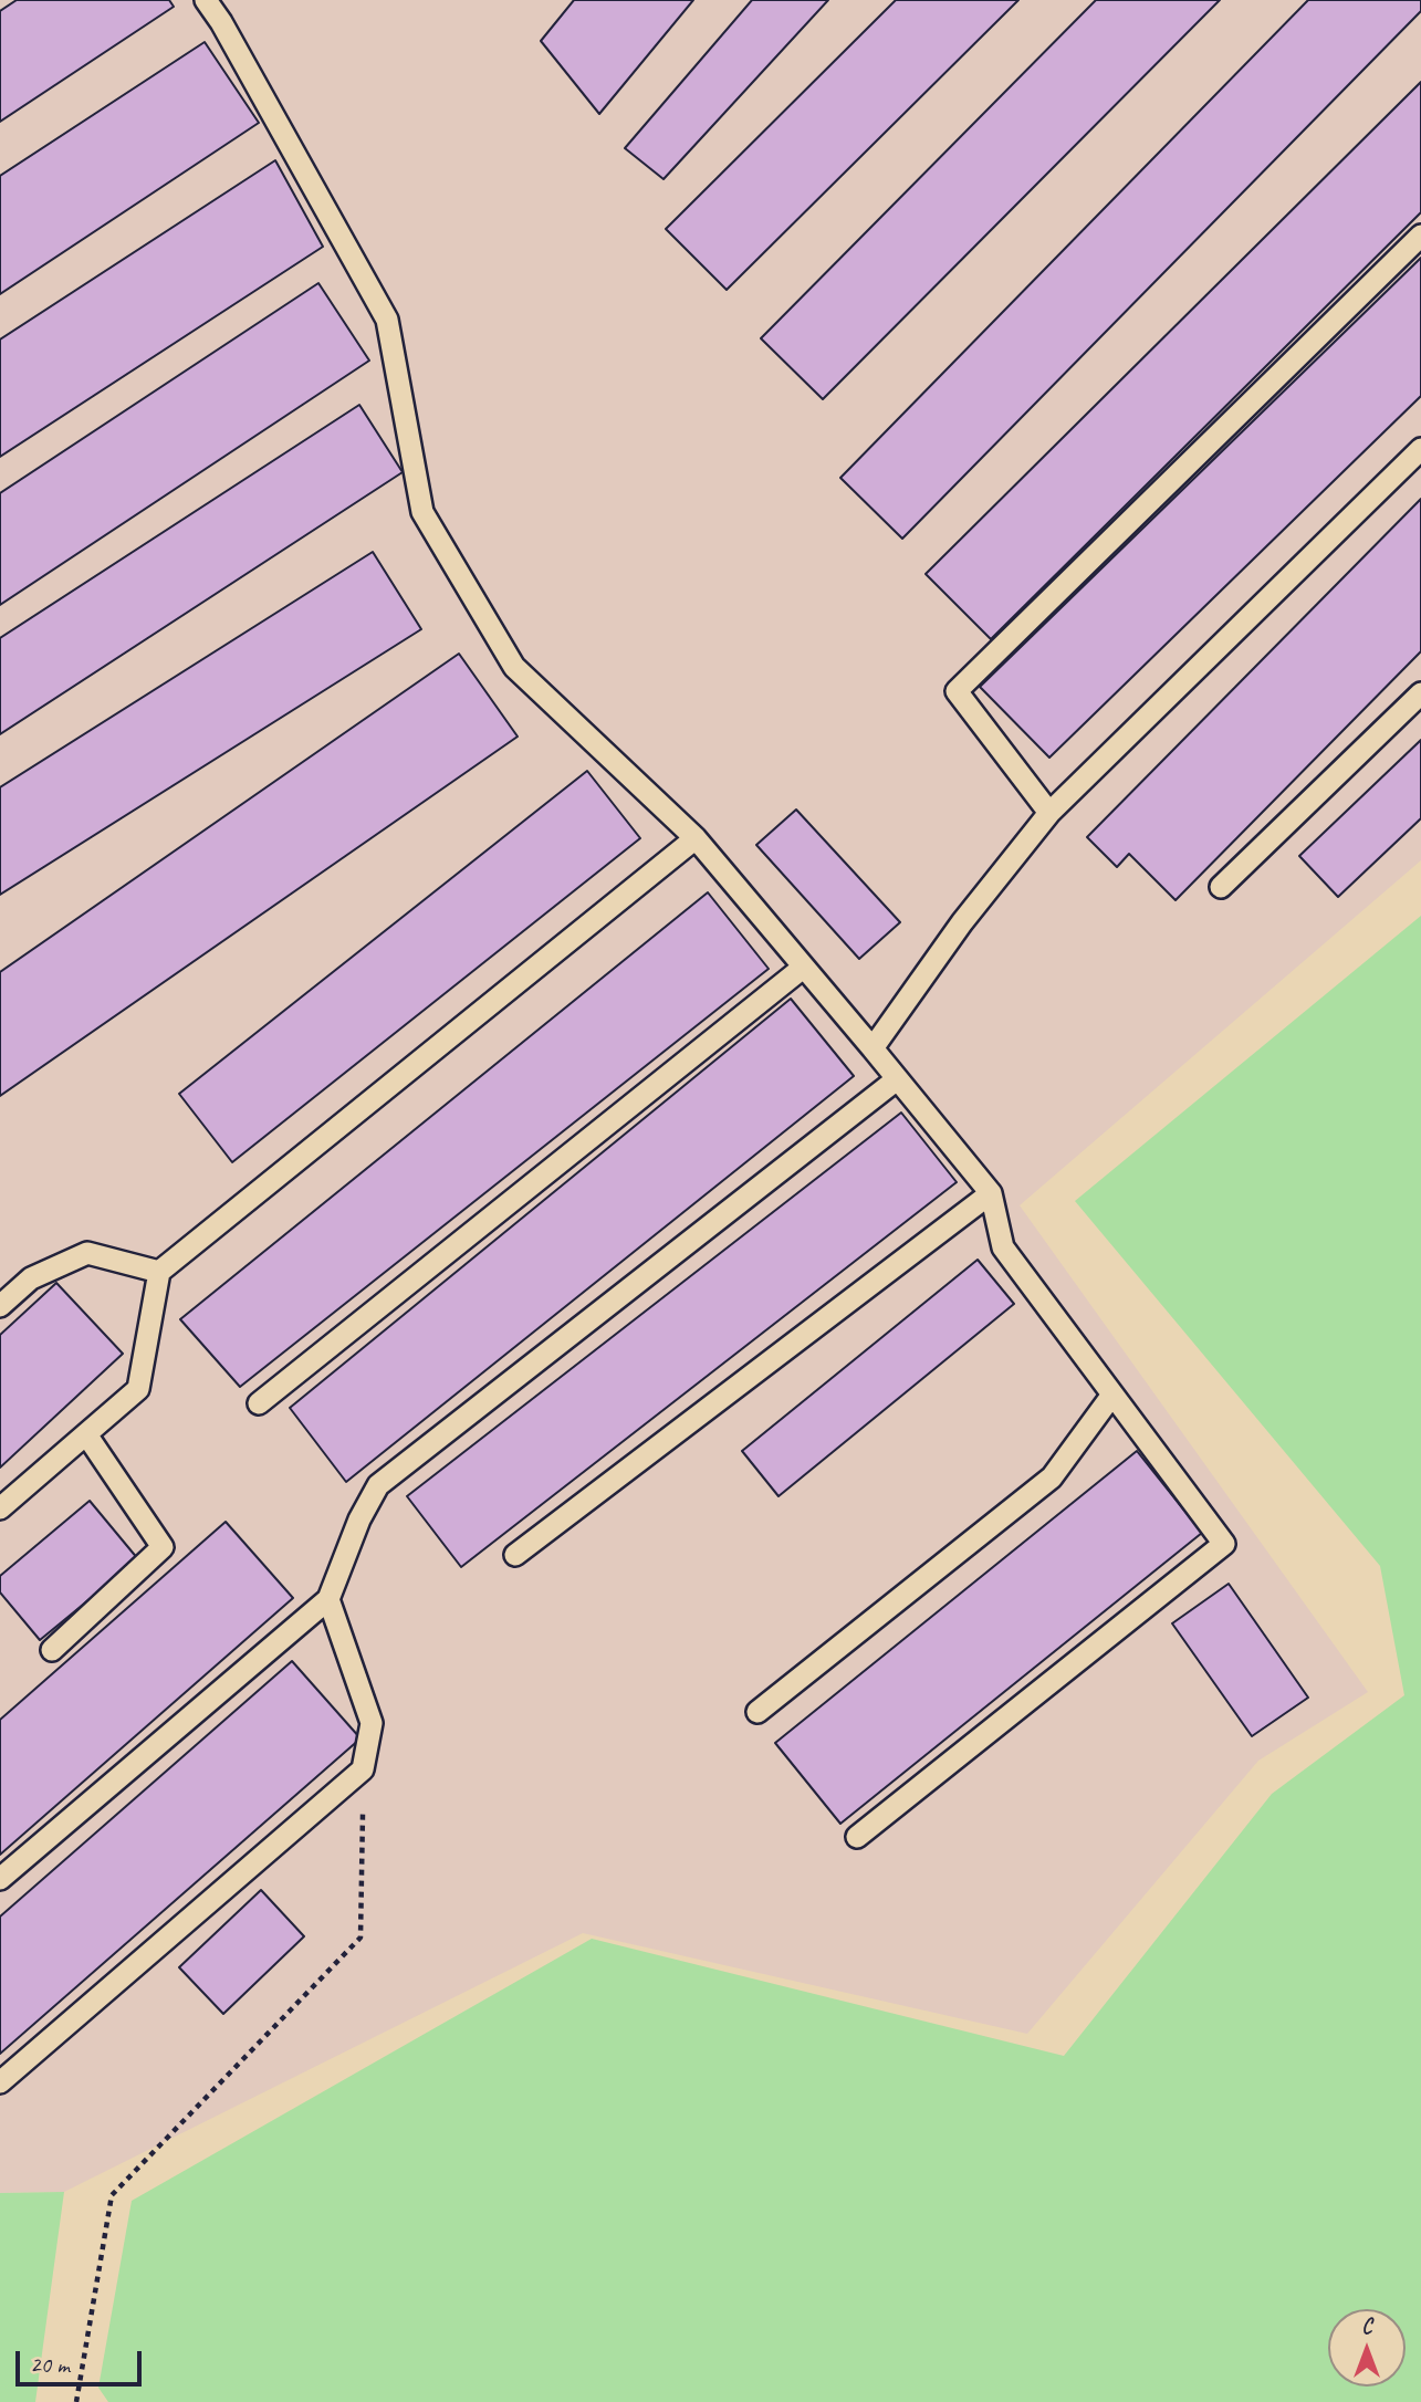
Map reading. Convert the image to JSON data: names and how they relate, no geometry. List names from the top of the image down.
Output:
{
  "scale_bar": "20 m",
  "north": "top"
}
